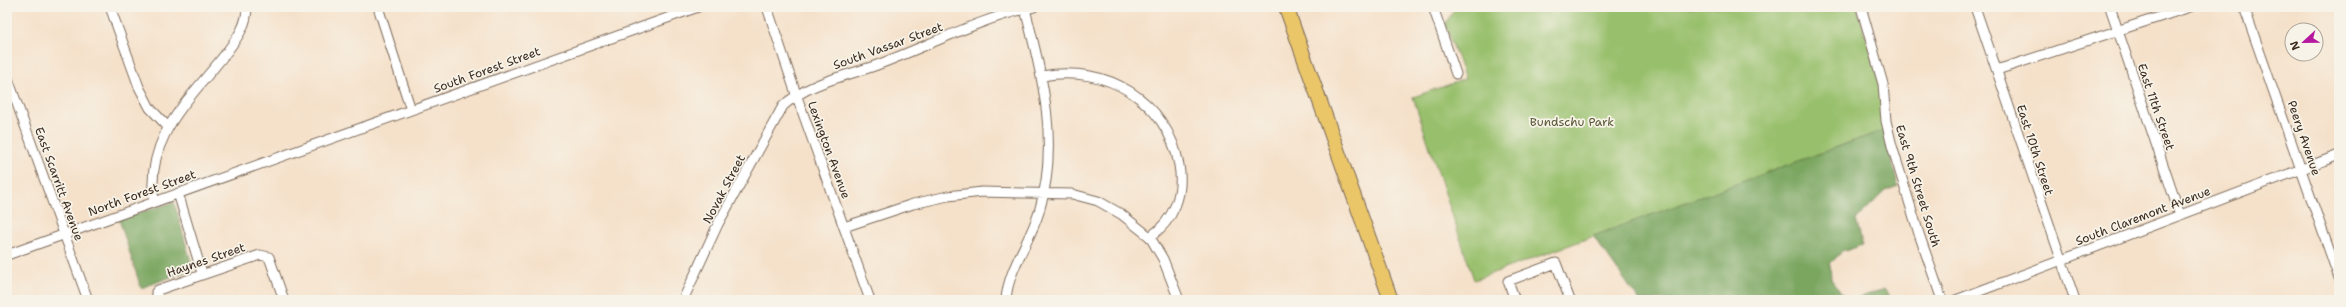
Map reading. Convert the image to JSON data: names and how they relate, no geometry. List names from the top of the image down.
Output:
{
  "streets": {
    "street": [
      "South Vassar Street",
      "South Forest Street",
      "East 11th Street",
      "Peery Avenue",
      "Lexington Avenue",
      "East 10th Street",
      "East Scarritt Avenue",
      "East 9th Street South",
      "Novak Street",
      "North Forest Street",
      "South Claremont Avenue",
      "Haynes Street"
    ]
  },
  "crossings": [
    ["South Vassar Street", "Lexington Avenue"],
    ["South Vassar Street", "Novak Street"],
    ["South Forest Street", "North Forest Street"],
    ["East 11th Street", "South Claremont Avenue"],
    ["Peery Avenue", "South Claremont Avenue"],
    ["Lexington Avenue", "Novak Street"],
    ["East 10th Street", "South Claremont Avenue"],
    ["East Scarritt Avenue", "North Forest Street"]
  ],
  "parks": ["Bundschu Park"],
  "north": "left"
}
